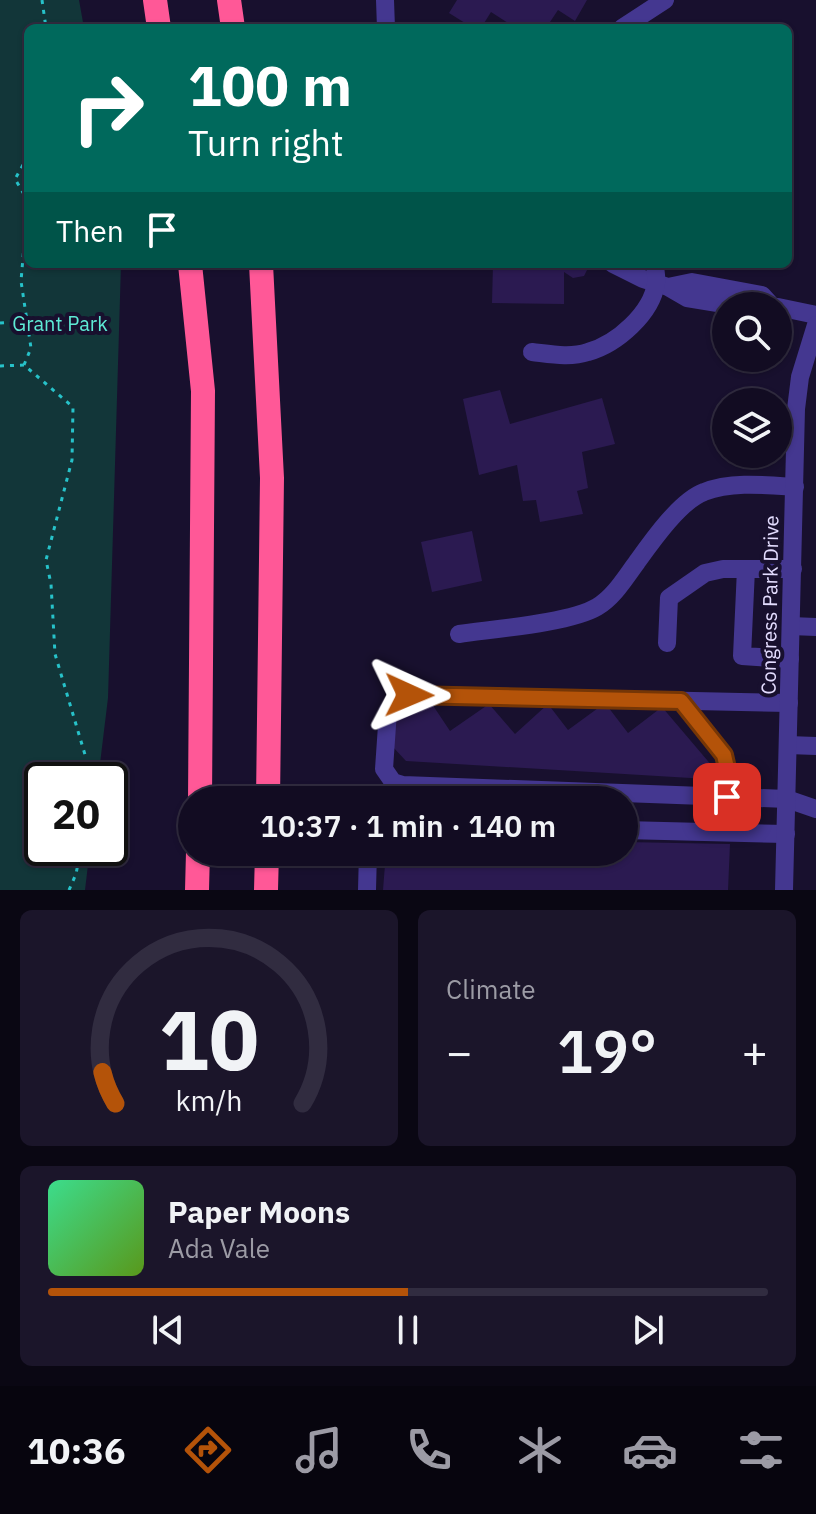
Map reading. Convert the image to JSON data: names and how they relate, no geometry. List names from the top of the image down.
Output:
{
  "streets": {
    "street": ["Congress Park Drive"]
  },
  "parks": ["Grant Park"],
  "page": {
    "turn": ["100 m", "Turn right"],
    "then": "Then",
    "limit": "20",
    "trip": "10:37 · 1 min · 140 m",
    "tile": "Climate",
    "heat": ["−", "19°", "+"],
    "song": ["Paper Moons", "Ada Vale"],
    "tabs": "10:36",
    "gauge": ["10", "km/h"]
  }
}
